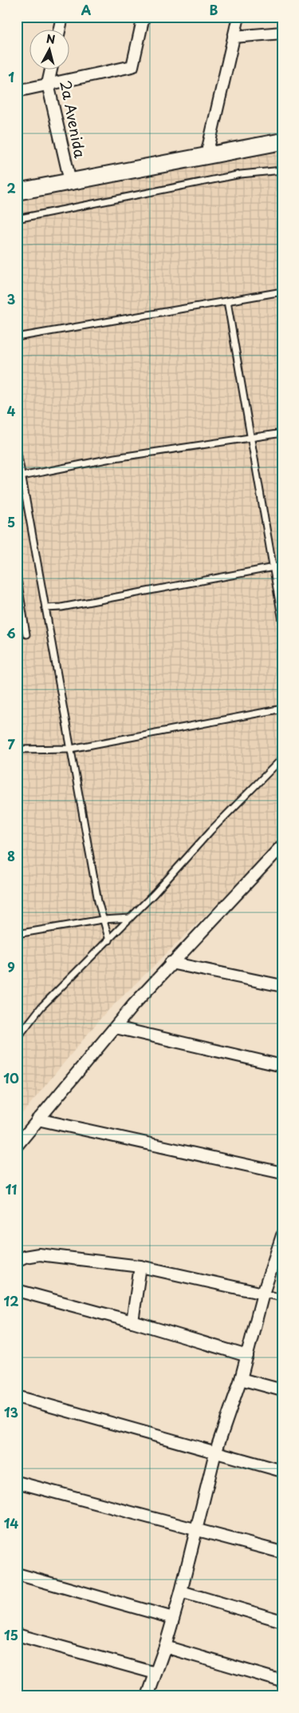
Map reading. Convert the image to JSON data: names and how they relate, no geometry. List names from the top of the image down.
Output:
{
  "streets": {
    "street": ["2a Avenida"]
  },
  "north": "top",
  "grid": {
    "columns": ["A", "B"],
    "rows": [
      "1",
      "2",
      "3",
      "4",
      "5",
      "6",
      "7",
      "8",
      "9",
      "10",
      "11",
      "12",
      "13",
      "14",
      "15"
    ]
  }
}
